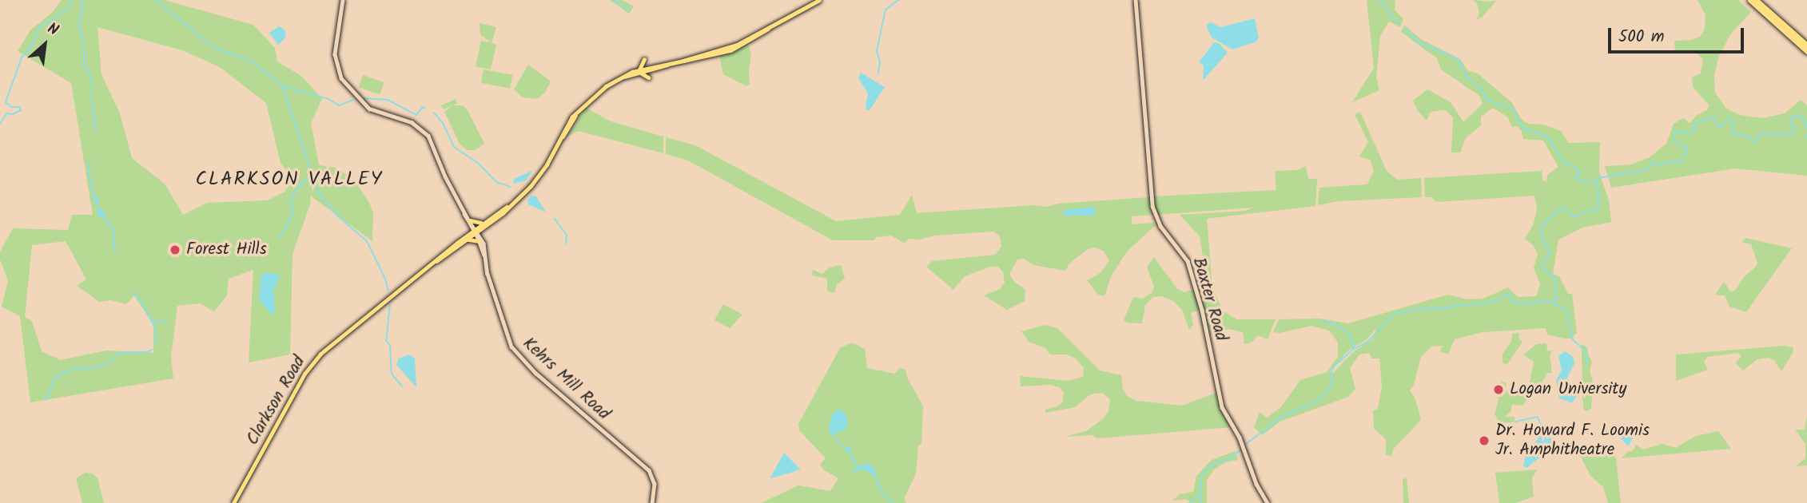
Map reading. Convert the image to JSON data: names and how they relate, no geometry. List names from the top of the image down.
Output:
{
  "streets": {
    "main road": ["Baxter Road", "Kehrs Mill Road", "Clarkson Road"]
  },
  "crossings": [
    ["Kehrs Mill Road", "Clarkson Road"]
  ],
  "districts": ["CLARKSON VALLEY"],
  "places": ["Forest Hills", "Logan University", "Dr. Howard F. Loomis Jr. Amphitheatre"],
  "scale_bar": "500 m",
  "north": "top right"
}
